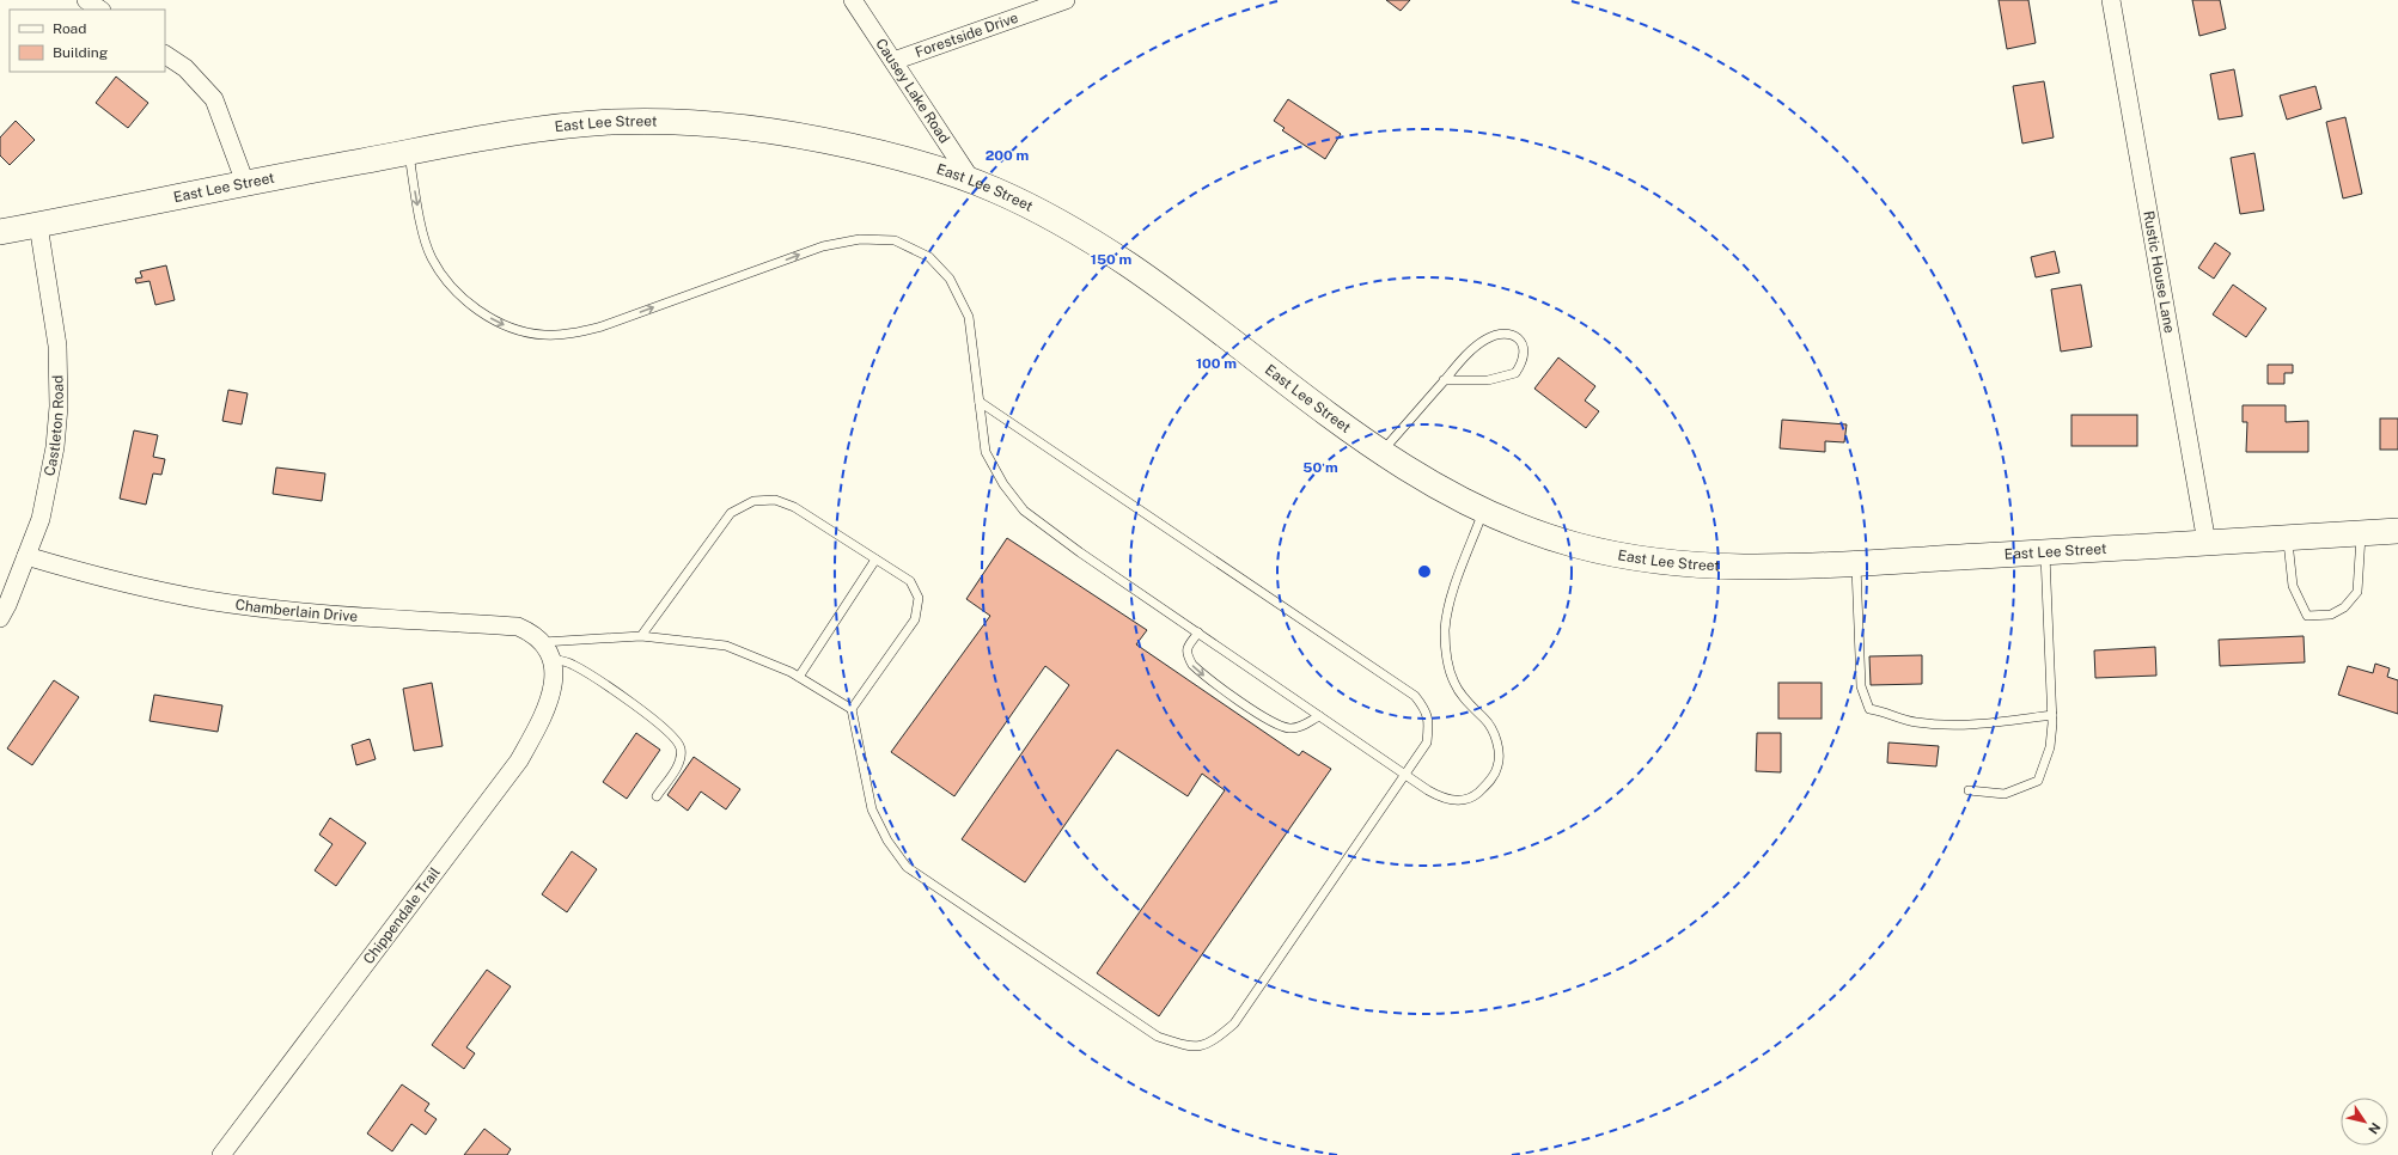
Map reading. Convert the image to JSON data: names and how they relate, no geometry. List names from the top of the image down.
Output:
{
  "streets": {
    "street": [
      "Forestside Drive",
      "Causey Lake Road",
      "East Lee Street",
      "Rustic House Lane",
      "Castleton Road",
      "Chamberlain Drive",
      "Chippendale Trail"
    ]
  },
  "crossings": [
    ["Forestside Drive", "Causey Lake Road"],
    ["Causey Lake Road", "East Lee Street"],
    ["East Lee Street", "Rustic House Lane"],
    ["East Lee Street", "Castleton Road"],
    ["Castleton Road", "Chamberlain Drive"],
    ["Chamberlain Drive", "Chippendale Trail"]
  ],
  "legend": ["Road", "Building"],
  "north": "bottom right",
  "rings": [
    "200 m",
    "150 m",
    "100 m",
    "50 m"
  ]
}
